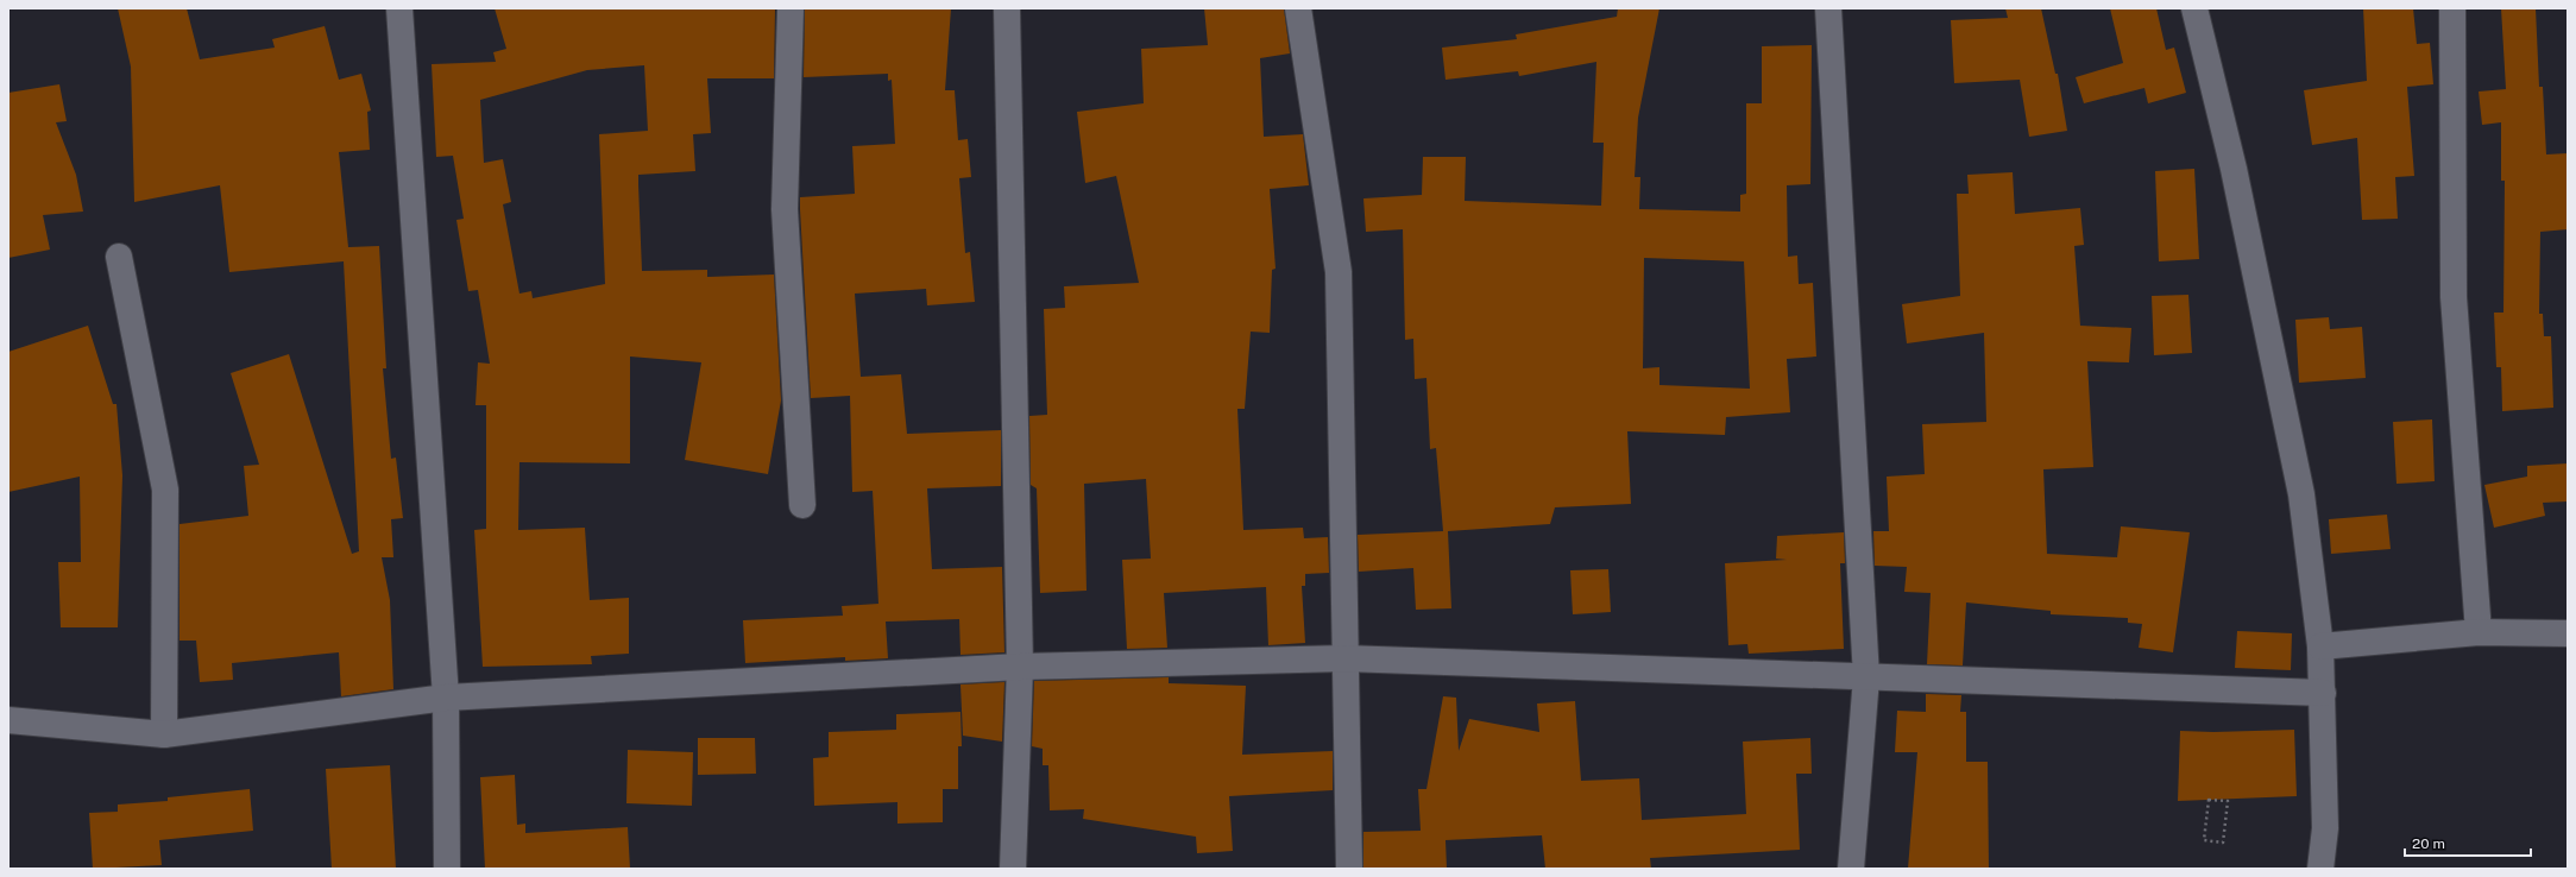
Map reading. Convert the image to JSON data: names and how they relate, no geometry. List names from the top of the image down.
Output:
{
  "scale_bar": "20 m"
}
